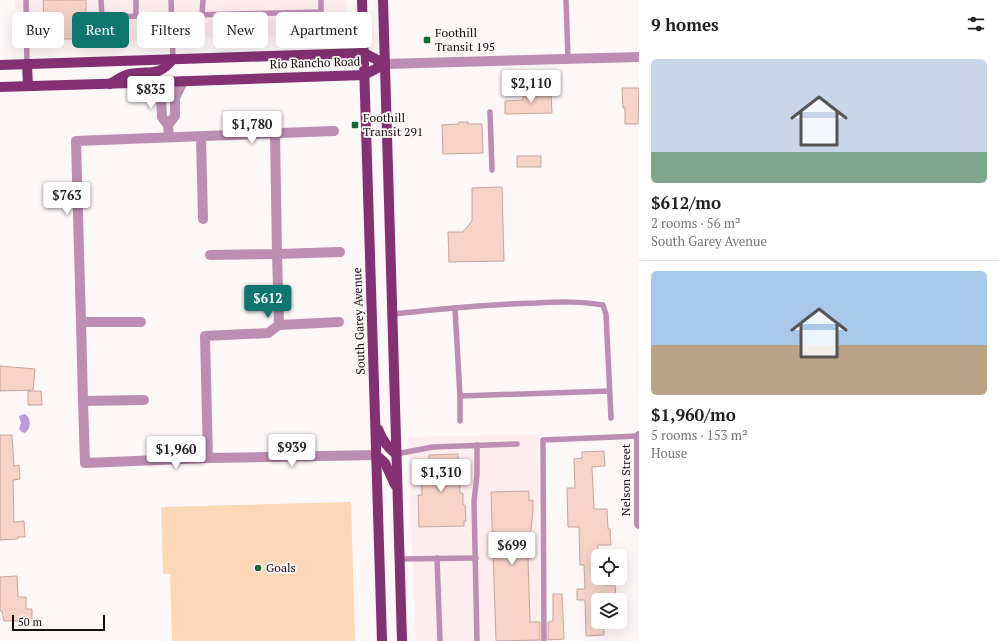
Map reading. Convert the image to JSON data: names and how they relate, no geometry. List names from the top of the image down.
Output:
{
  "streets": {
    "main road": ["Rio Rancho Road", "South Garey Avenue"],
    "street": ["Nelson Street"]
  },
  "crossings": [
    ["Rio Rancho Road", "South Garey Avenue"]
  ],
  "places": {
    "transit": ["Foothill Transit 195", "Foothill Transit 291"],
    "other": ["Goals"]
  },
  "scale_bar": "50 m",
  "page": {
    "heading": "9 homes",
    "chip": [
      "Buy",
      "Rent",
      "Filters",
      "New",
      "Apartment"
    ],
    "list": [
      {
        "name": "$612/mo",
        "note": "2 rooms · 56 m² · South Garey Avenue"
      },
      {
        "name": "$1,960/mo",
        "note": "5 rooms · 153 m² · House"
      }
    ],
    "price": [
      "$2,110",
      "$835",
      "$1,780",
      "$763",
      "$612",
      "$939",
      "$1,960",
      "$1,310",
      "$699"
    ],
    "scale": "50 m"
  }
}
